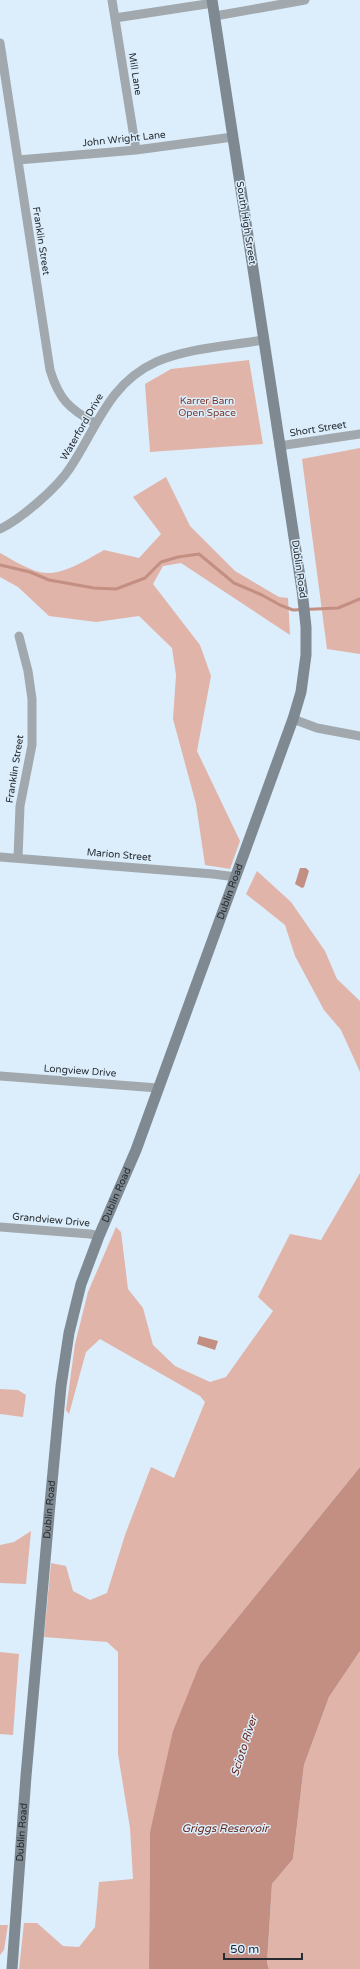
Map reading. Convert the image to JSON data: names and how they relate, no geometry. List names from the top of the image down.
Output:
{
  "streets": {
    "main road": ["South High Street", "Dublin Road"],
    "street": [
      "Mill Lane",
      "John Wright Lane",
      "Franklin Street",
      "Waterford Drive",
      "Short Street",
      "Marion Street",
      "Longview Drive",
      "Grandview Drive"
    ]
  },
  "crossings": [
    ["Mill Lane", "John Wright Lane"],
    ["John Wright Lane", "South High Street"],
    ["John Wright Lane", "Franklin Street"],
    ["South High Street", "Waterford Drive"],
    ["South High Street", "Short Street"],
    ["South High Street", "Dublin Road"],
    ["Franklin Street", "Waterford Drive"],
    ["Franklin Street", "Marion Street"],
    ["Short Street", "Dublin Road"],
    ["Dublin Road", "Marion Street"],
    ["Dublin Road", "Longview Drive"],
    ["Dublin Road", "Grandview Drive"]
  ],
  "water": ["Scioto River", "Griggs Reservoir"],
  "parks": ["Karrer Barn Open Space"],
  "scale_bar": "50 m"
}
